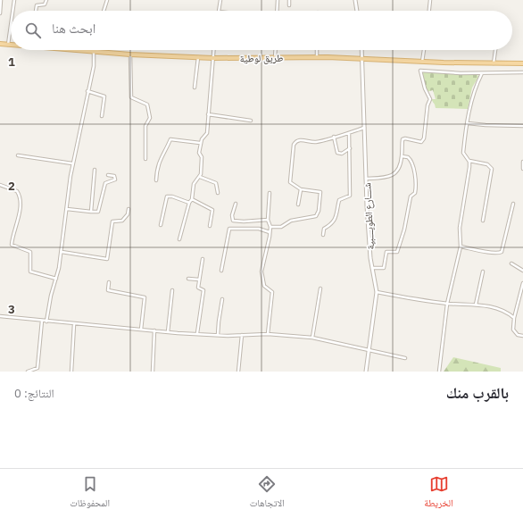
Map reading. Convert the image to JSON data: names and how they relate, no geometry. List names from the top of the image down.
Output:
{
  "streets": {
    "main road": ["طريق لوطية"],
    "street": ["شــــارع الطويــــبية"]
  },
  "crossings": [
    ["طريق لوطية", "شــــارع الطويــــبية"]
  ],
  "page": {
    "search": "ابحث هنا",
    "heading": ["بالقرب منك", "النتائج: 0"],
    "nav": ["الخريطة", "الاتجاهات", "المحفوظات"]
  },
  "grid": {
    "rows": ["1", "2", "3"]
  }
}
